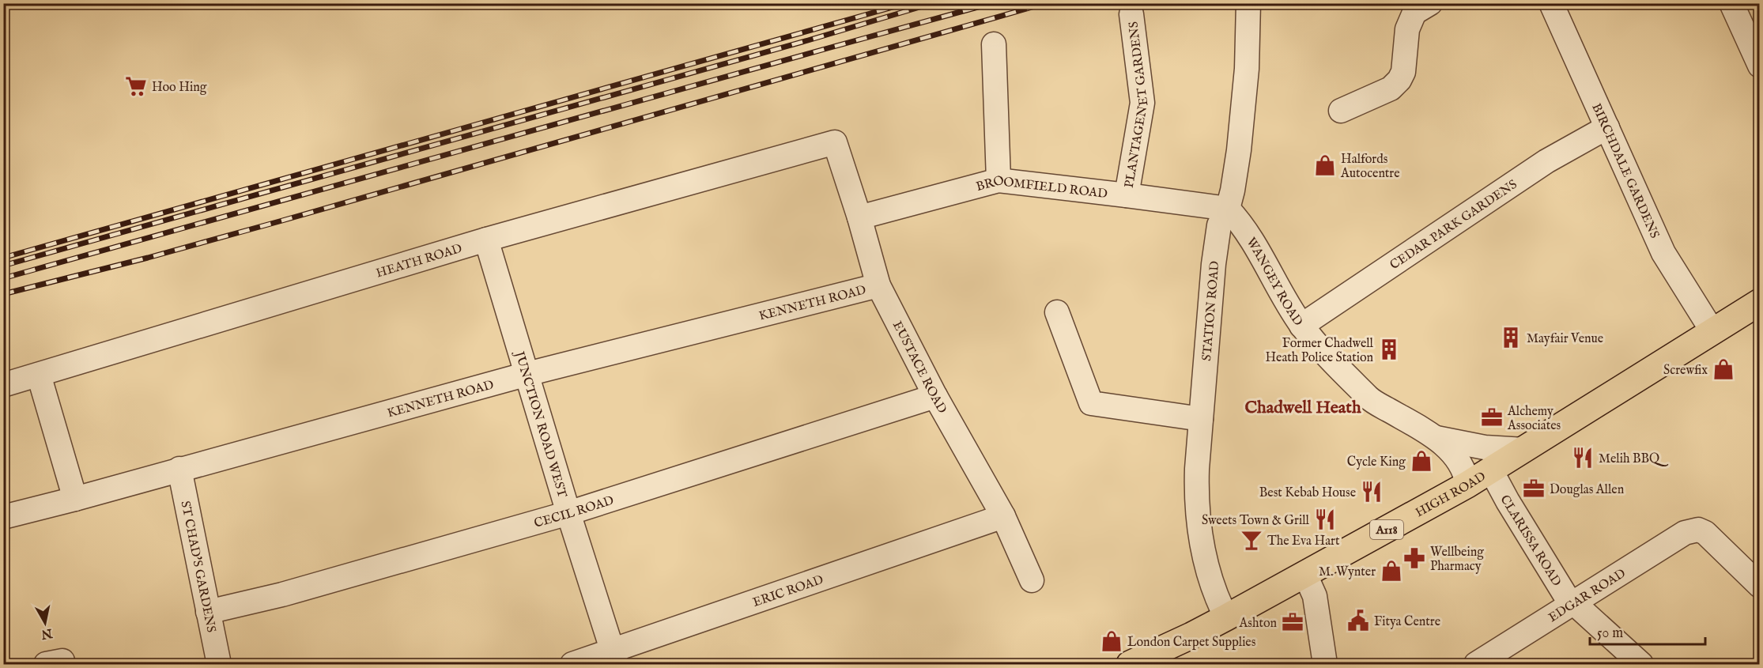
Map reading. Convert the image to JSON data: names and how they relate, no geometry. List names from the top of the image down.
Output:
{
  "streets": {
    "main road": ["HIGH ROAD", "A118"],
    "street": [
      "PLANTAGENET GARDENS",
      "BIRCHDALE GARDENS",
      "BROOMFIELD ROAD",
      "CEDAR PARK GARDENS",
      "HEATH ROAD",
      "WANGEY ROAD",
      "KENNETH ROAD",
      "STATION ROAD",
      "EUSTACE ROAD",
      "JUNCTION ROAD WEST",
      "CECIL ROAD",
      "CLARISSA ROAD",
      "ST CHAD'S GARDENS",
      "ERIC ROAD",
      "EDGAR ROAD"
    ]
  },
  "crossings": [
    ["PLANTAGENET GARDENS", "BROOMFIELD ROAD"],
    ["BIRCHDALE GARDENS", "CEDAR PARK GARDENS"],
    ["BIRCHDALE GARDENS", "HIGH ROAD"],
    ["BROOMFIELD ROAD", "WANGEY ROAD"],
    ["BROOMFIELD ROAD", "STATION ROAD"],
    ["BROOMFIELD ROAD", "EUSTACE ROAD"],
    ["CEDAR PARK GARDENS", "WANGEY ROAD"],
    ["HEATH ROAD", "EUSTACE ROAD"],
    ["HEATH ROAD", "JUNCTION ROAD WEST"],
    ["WANGEY ROAD", "STATION ROAD"],
    ["WANGEY ROAD", "HIGH ROAD"],
    ["KENNETH ROAD", "EUSTACE ROAD"],
    ["KENNETH ROAD", "JUNCTION ROAD WEST"],
    ["KENNETH ROAD", "ST CHAD'S GARDENS"],
    ["STATION ROAD", "HIGH ROAD"],
    ["EUSTACE ROAD", "CECIL ROAD"],
    ["EUSTACE ROAD", "ERIC ROAD"],
    ["JUNCTION ROAD WEST", "CECIL ROAD"],
    ["JUNCTION ROAD WEST", "ERIC ROAD"],
    ["HIGH ROAD", "CLARISSA ROAD"],
    ["CECIL ROAD", "ST CHAD'S GARDENS"],
    ["CLARISSA ROAD", "EDGAR ROAD"]
  ],
  "districts": ["Chadwell Heath"],
  "places": {
    "supermarket": ["Hoo Hing"],
    "shop": [
      "Halfords Autocentre",
      "Screwfix",
      "Cycle King",
      "M. Wynter",
      "London Carpet Supplies"
    ],
    "building": ["Mayfair Venue", "Former Chadwell Heath Police Station"],
    "office": ["Alchemy Associates", "Douglas Allen", "Ashton"],
    "restaurant": ["Melih BBQ", "Best Kebab House", "Sweets Town & Grill"],
    "bar": ["The Eva Hart"],
    "pharmacy": ["Wellbeing Pharmacy"],
    "public building": ["Fitya Centre"]
  },
  "scale_bar": "50 m",
  "north": "bottom"
}
